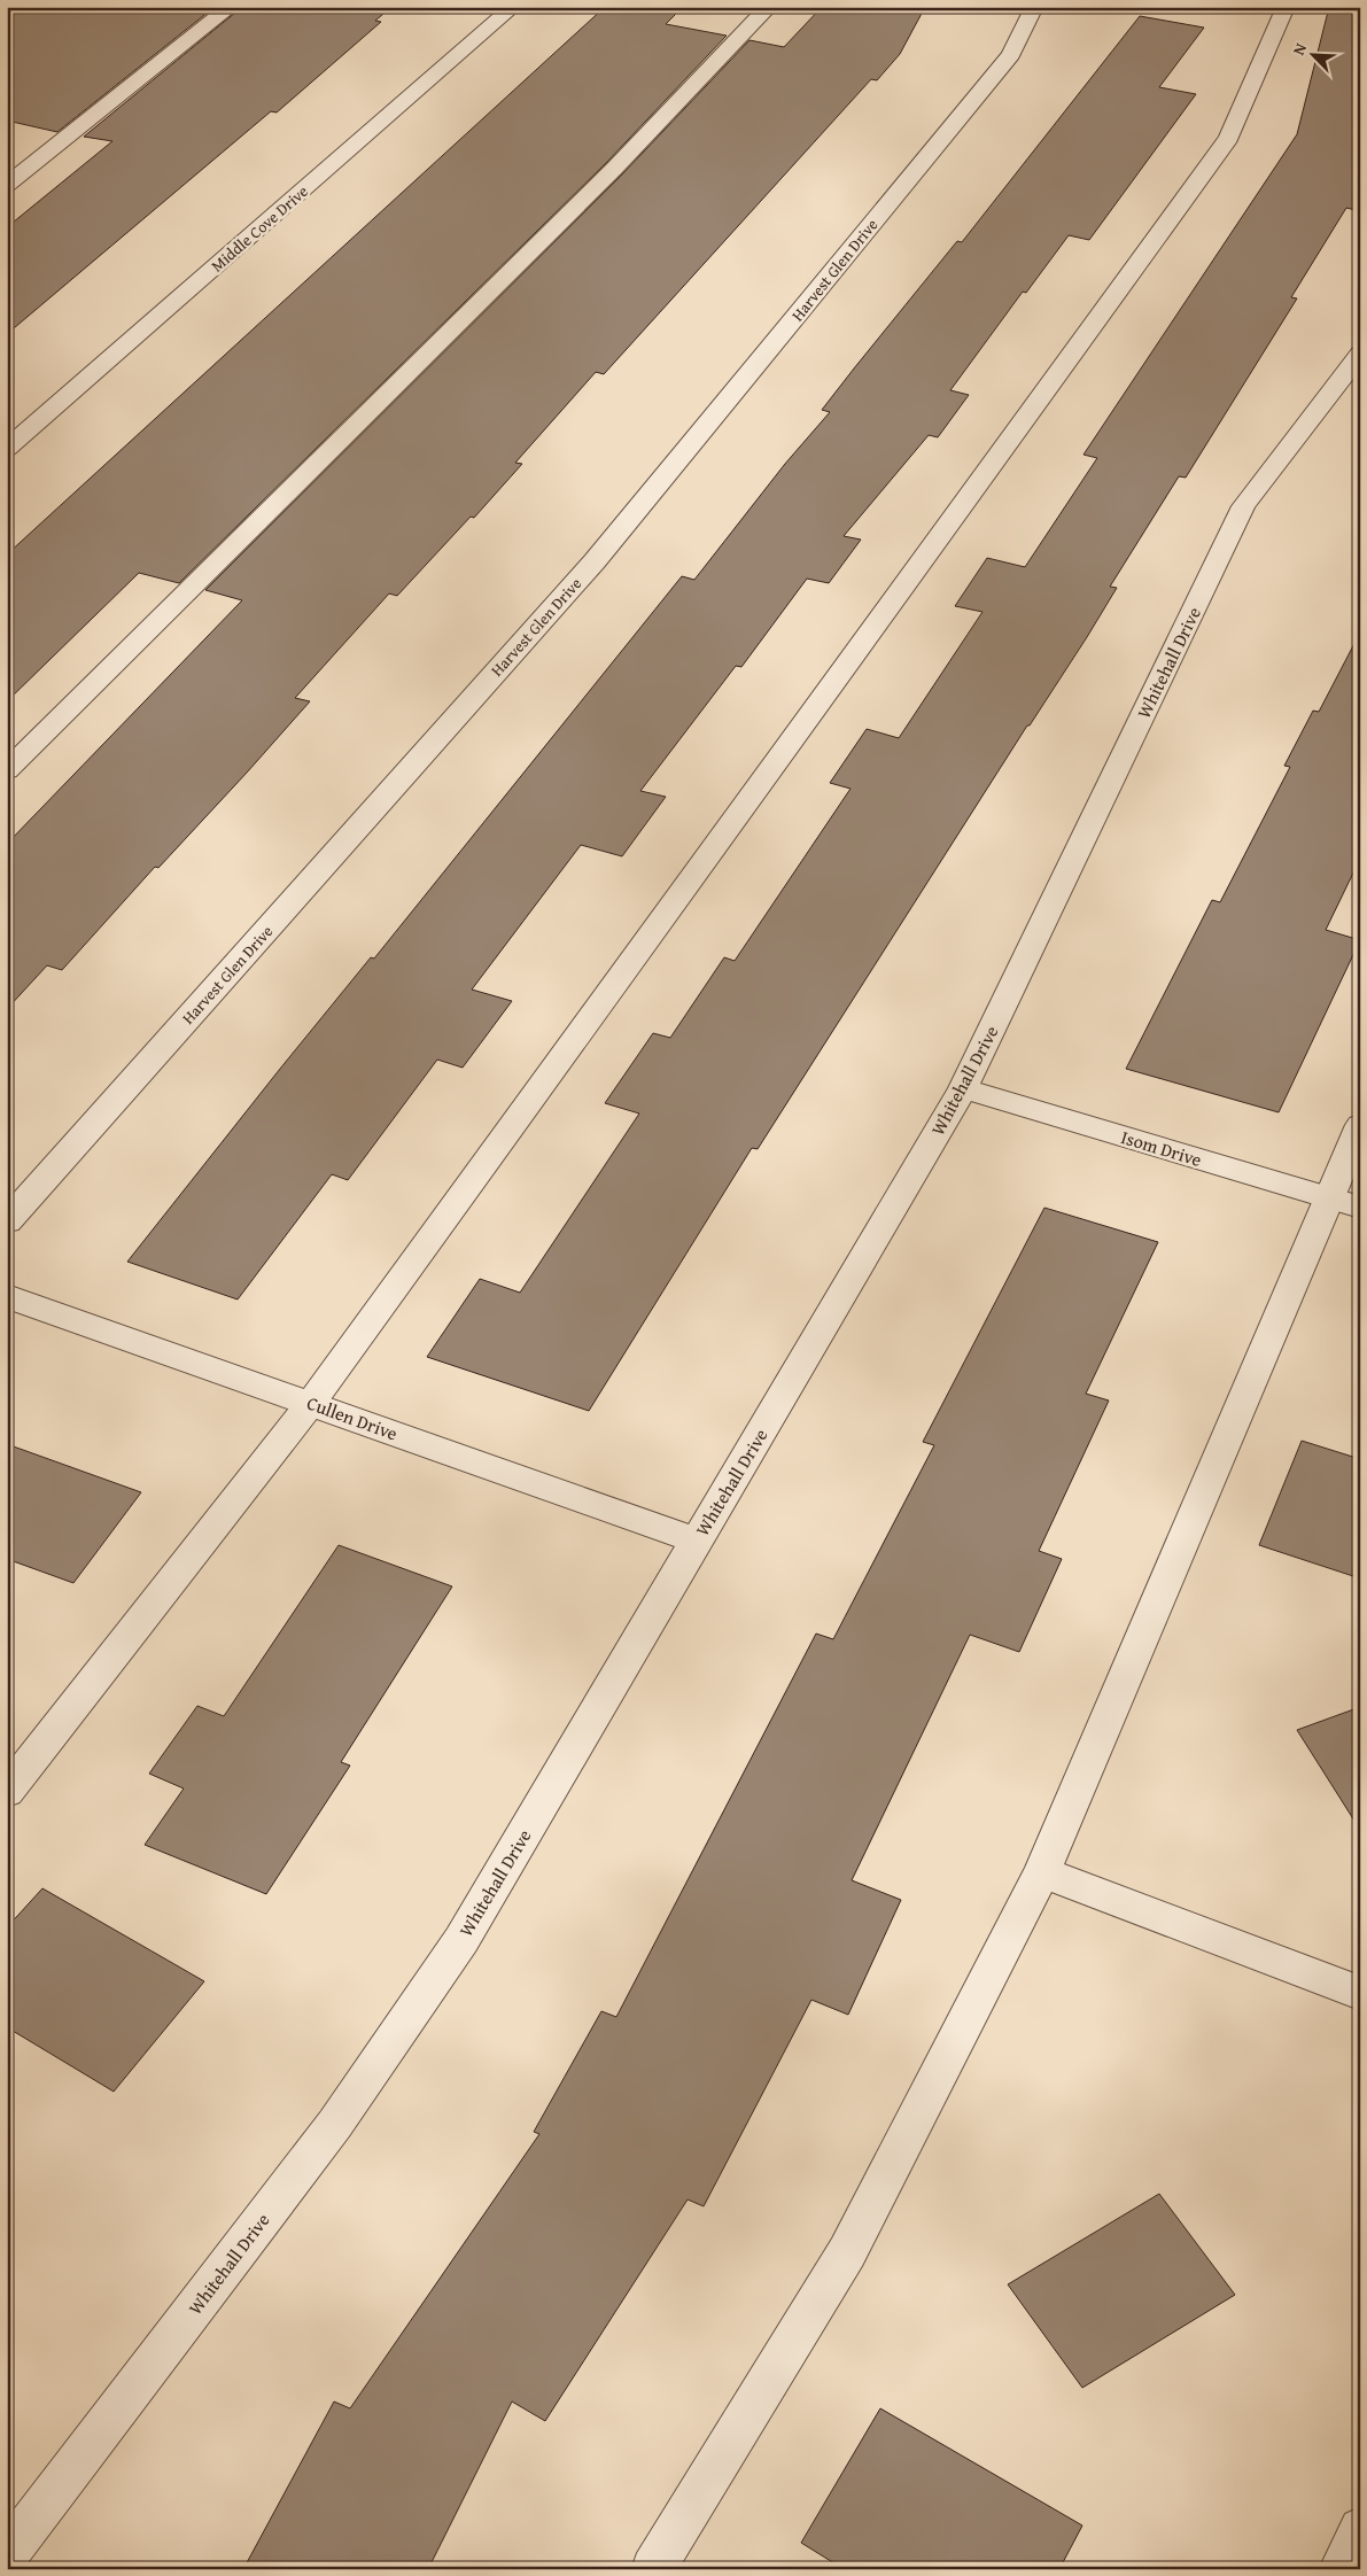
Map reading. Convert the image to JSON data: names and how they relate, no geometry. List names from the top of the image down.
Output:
{
  "streets": {
    "street": [
      "Middle Cove Drive",
      "Harvest Glen Drive",
      "Whitehall Drive",
      "Isom Drive",
      "Cullen Drive"
    ]
  },
  "crossings": [
    ["Whitehall Drive", "Isom Drive"],
    ["Whitehall Drive", "Cullen Drive"]
  ],
  "north": "top left"
}
